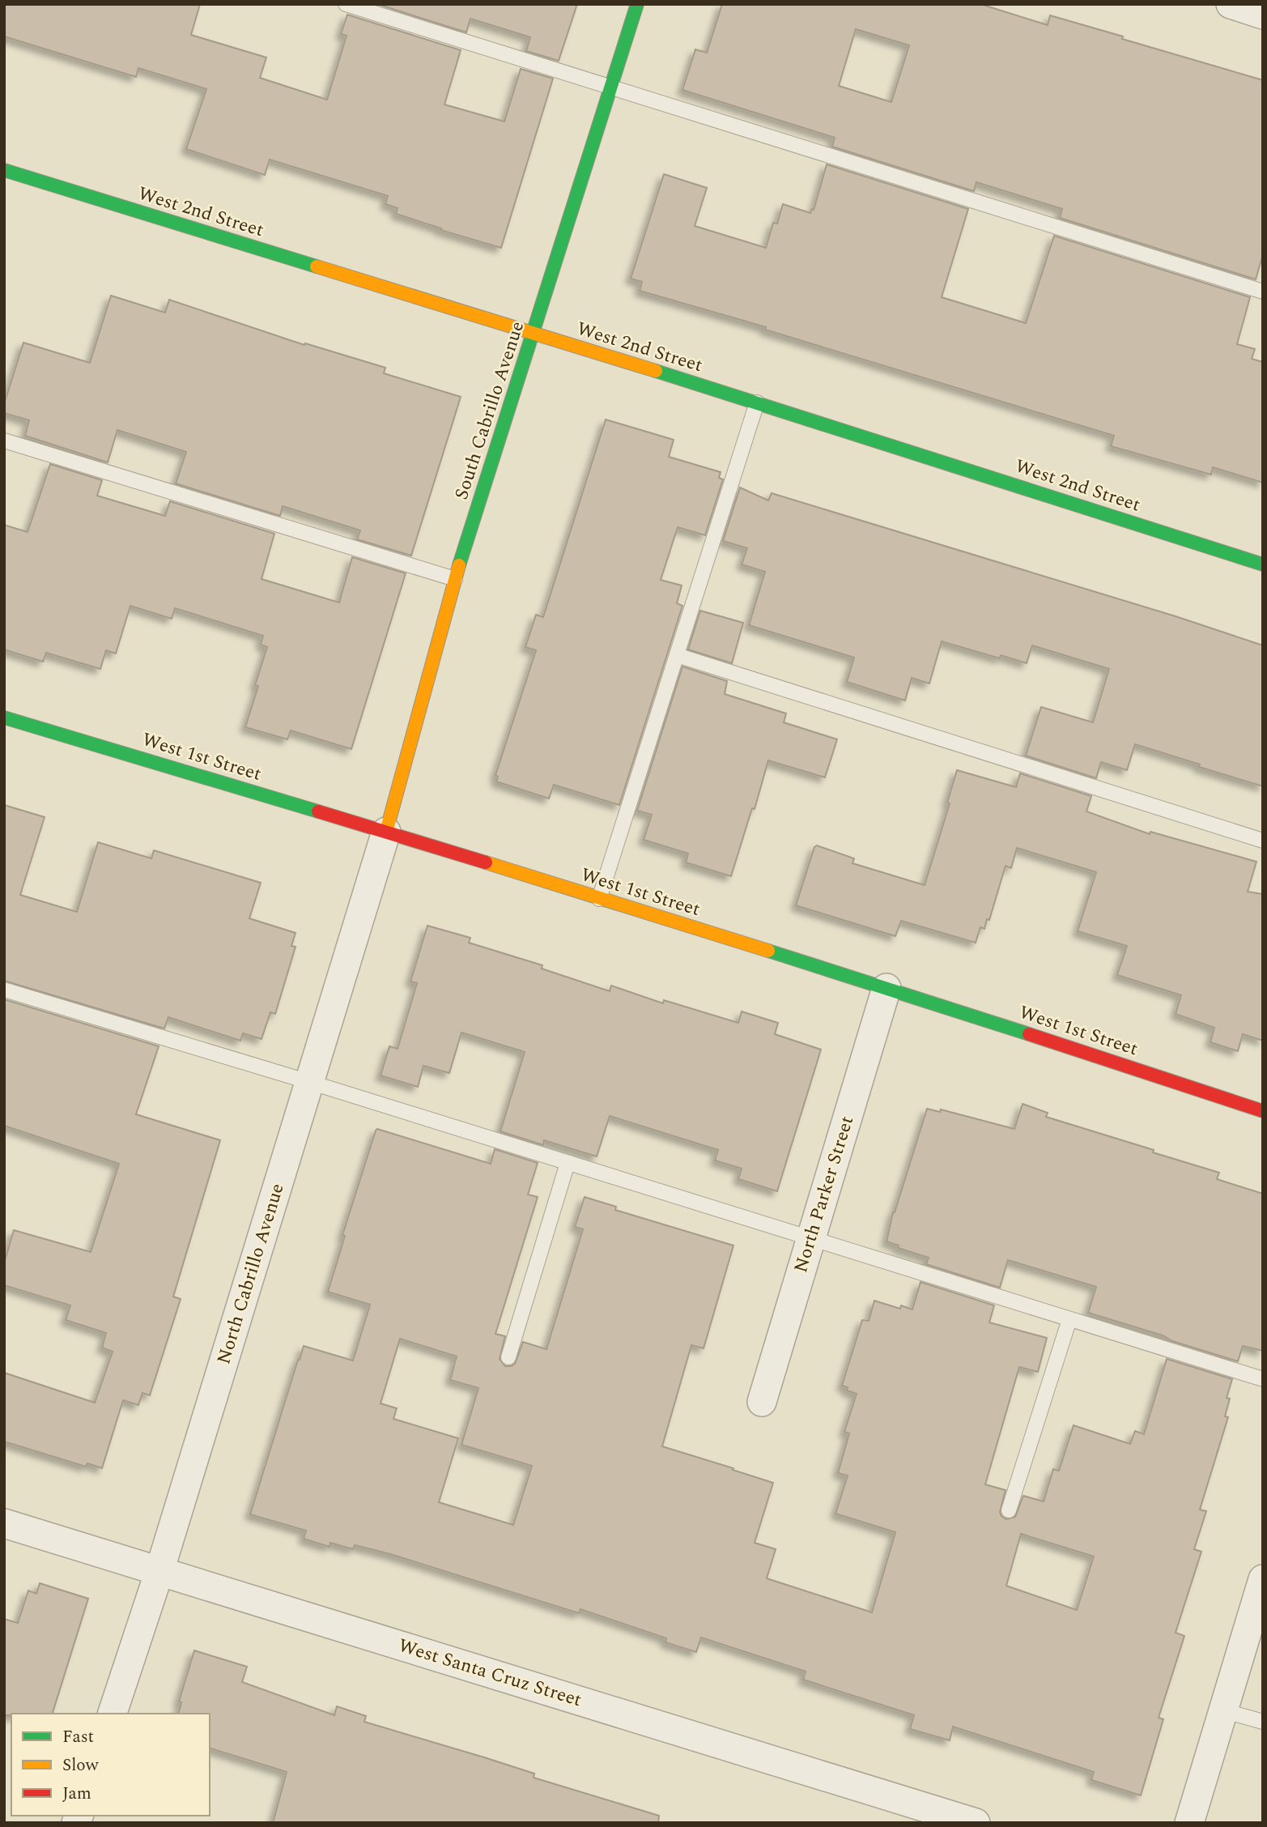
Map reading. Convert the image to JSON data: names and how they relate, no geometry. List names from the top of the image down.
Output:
{
  "streets": {
    "street": [
      "West 2nd Street",
      "South Cabrillo Avenue",
      "West 1st Street",
      "North Parker Street",
      "North Cabrillo Avenue",
      "West Santa Cruz Street"
    ]
  },
  "crossings": [
    ["West 2nd Street", "South Cabrillo Avenue"],
    ["South Cabrillo Avenue", "West 1st Street"],
    ["South Cabrillo Avenue", "North Cabrillo Avenue"],
    ["West 1st Street", "North Parker Street"],
    ["West 1st Street", "North Cabrillo Avenue"],
    ["North Cabrillo Avenue", "West Santa Cruz Street"]
  ],
  "legend": ["Fast", "Slow", "Jam"]
}
